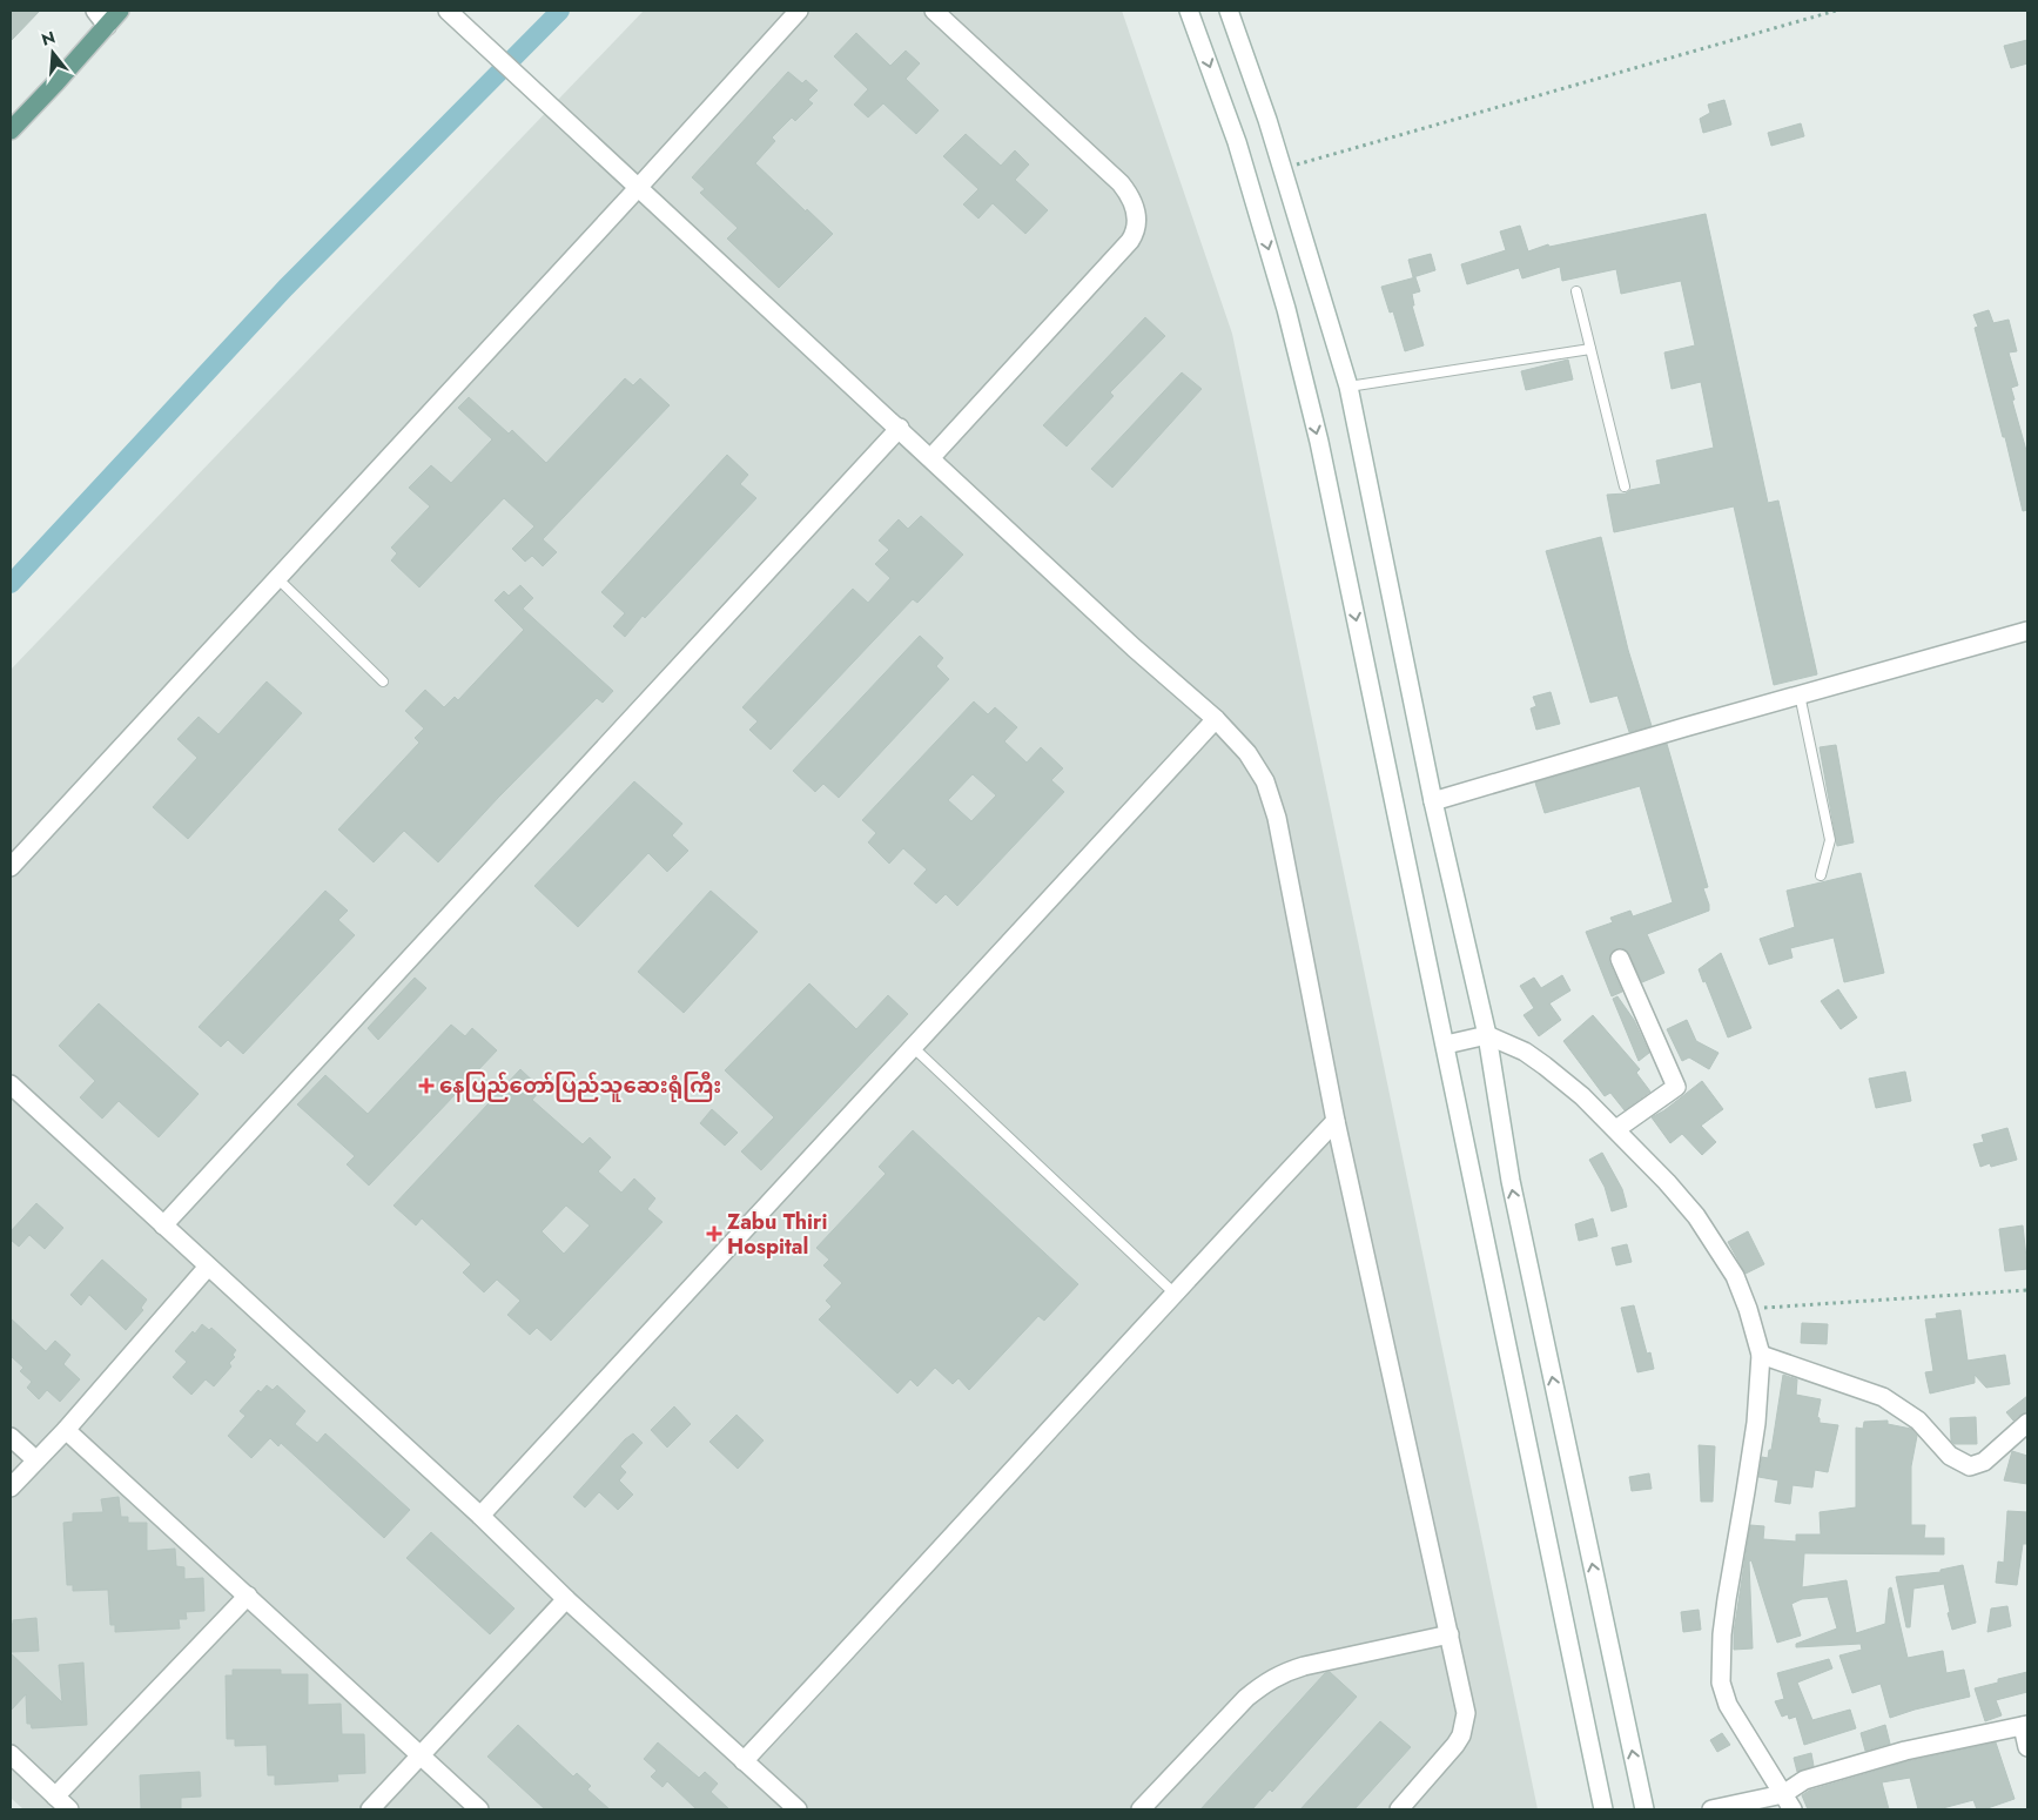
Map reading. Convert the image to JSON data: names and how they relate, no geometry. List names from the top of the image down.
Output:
{
  "places": {
    "health": ["နေပြည်တော်ပြည်သူဆေးရုံကြီး", "Zabu Thiri Hospital"]
  },
  "north": "top"
}
